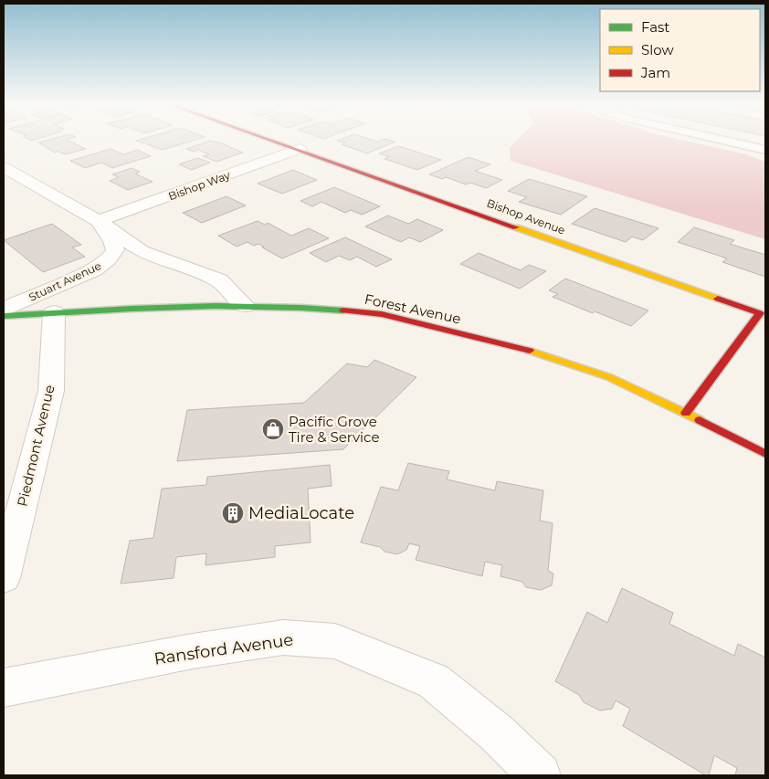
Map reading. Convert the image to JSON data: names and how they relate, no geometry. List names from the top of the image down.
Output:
{
  "streets": {
    "street": [
      "Bishop Way",
      "Bishop Avenue",
      "Stuart Avenue",
      "Forest Avenue",
      "Piedmont Avenue",
      "Ransford Avenue"
    ]
  },
  "crossings": [
    ["Bishop Way", "Bishop Avenue"],
    ["Bishop Way", "Stuart Avenue"],
    ["Bishop Avenue", "Forest Avenue"],
    ["Stuart Avenue", "Forest Avenue"],
    ["Forest Avenue", "Piedmont Avenue"]
  ],
  "places": {
    "shop": ["Pacific Grove Tire & Service"],
    "building": ["MediaLocate"]
  },
  "legend": ["Fast", "Slow", "Jam"]
}
